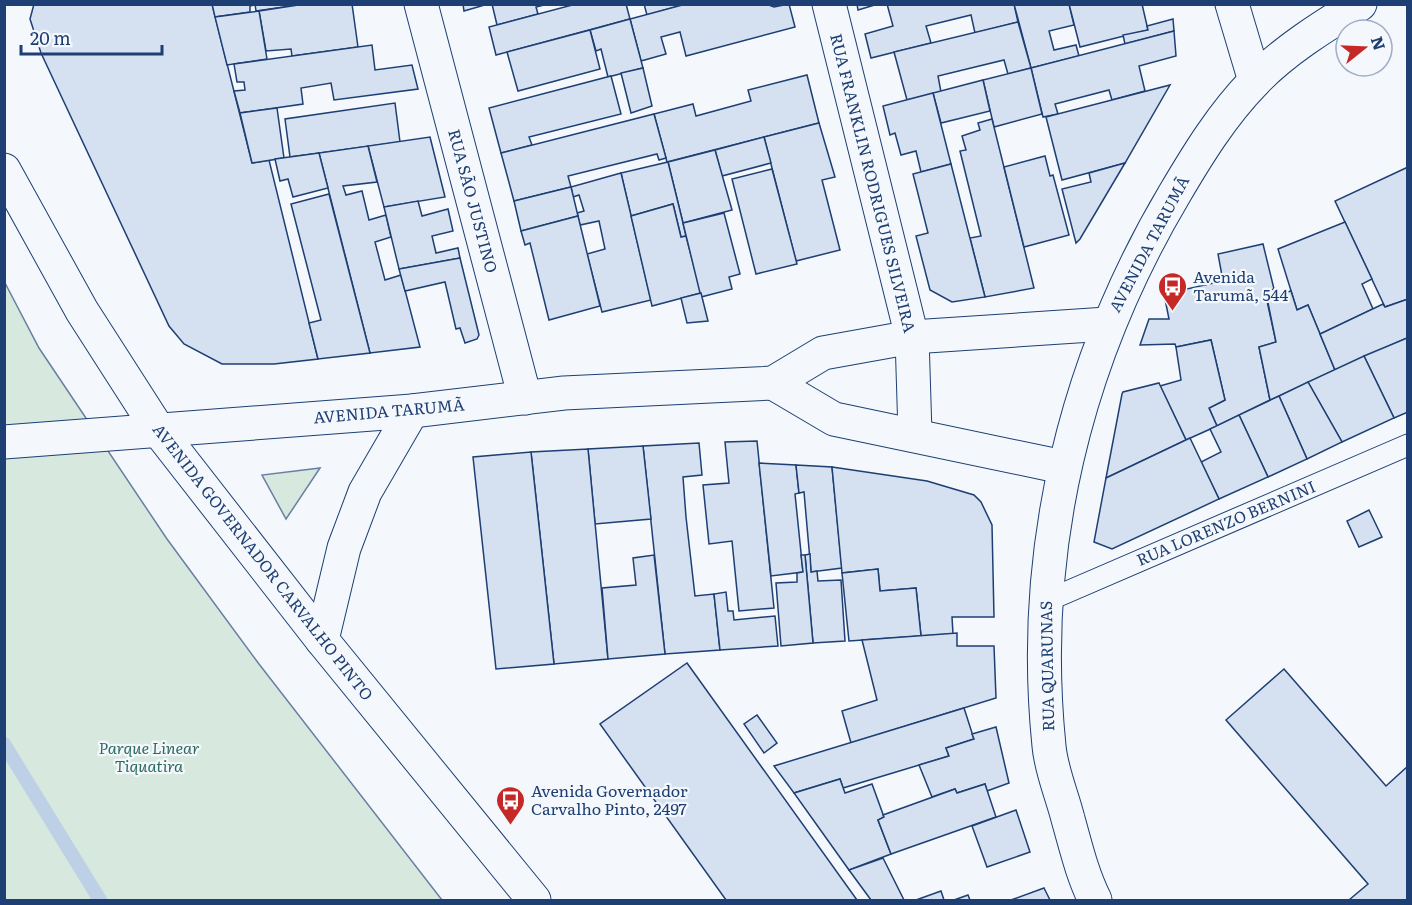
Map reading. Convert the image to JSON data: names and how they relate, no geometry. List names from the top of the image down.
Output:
{
  "streets": {
    "street": [
      "RUA FRANKLIN RODRIGUES SILVEIRA",
      "RUA SÃO JUSTINO",
      "AVENIDA TARUMÃ",
      "AVENIDA GOVERNADOR CARVALHO PINTO",
      "RUA QUARUNAS"
    ],
    "lane": ["RUA LORENZO BERNINI"]
  },
  "crossings": [
    ["RUA FRANKLIN RODRIGUES SILVEIRA", "AVENIDA TARUMÃ"],
    ["RUA SÃO JUSTINO", "AVENIDA TARUMÃ"],
    ["AVENIDA TARUMÃ", "AVENIDA GOVERNADOR CARVALHO PINTO"],
    ["AVENIDA TARUMÃ", "RUA QUARUNAS"],
    ["RUA LORENZO BERNINI", "RUA QUARUNAS"]
  ],
  "parks": ["Parque Linear Tiquatira"],
  "places": {
    "bus stop": ["Avenida Tarumã, 544", "Avenida Governador Carvalho Pinto, 2497"]
  },
  "scale_bar": "20 m",
  "north": "right"
}
